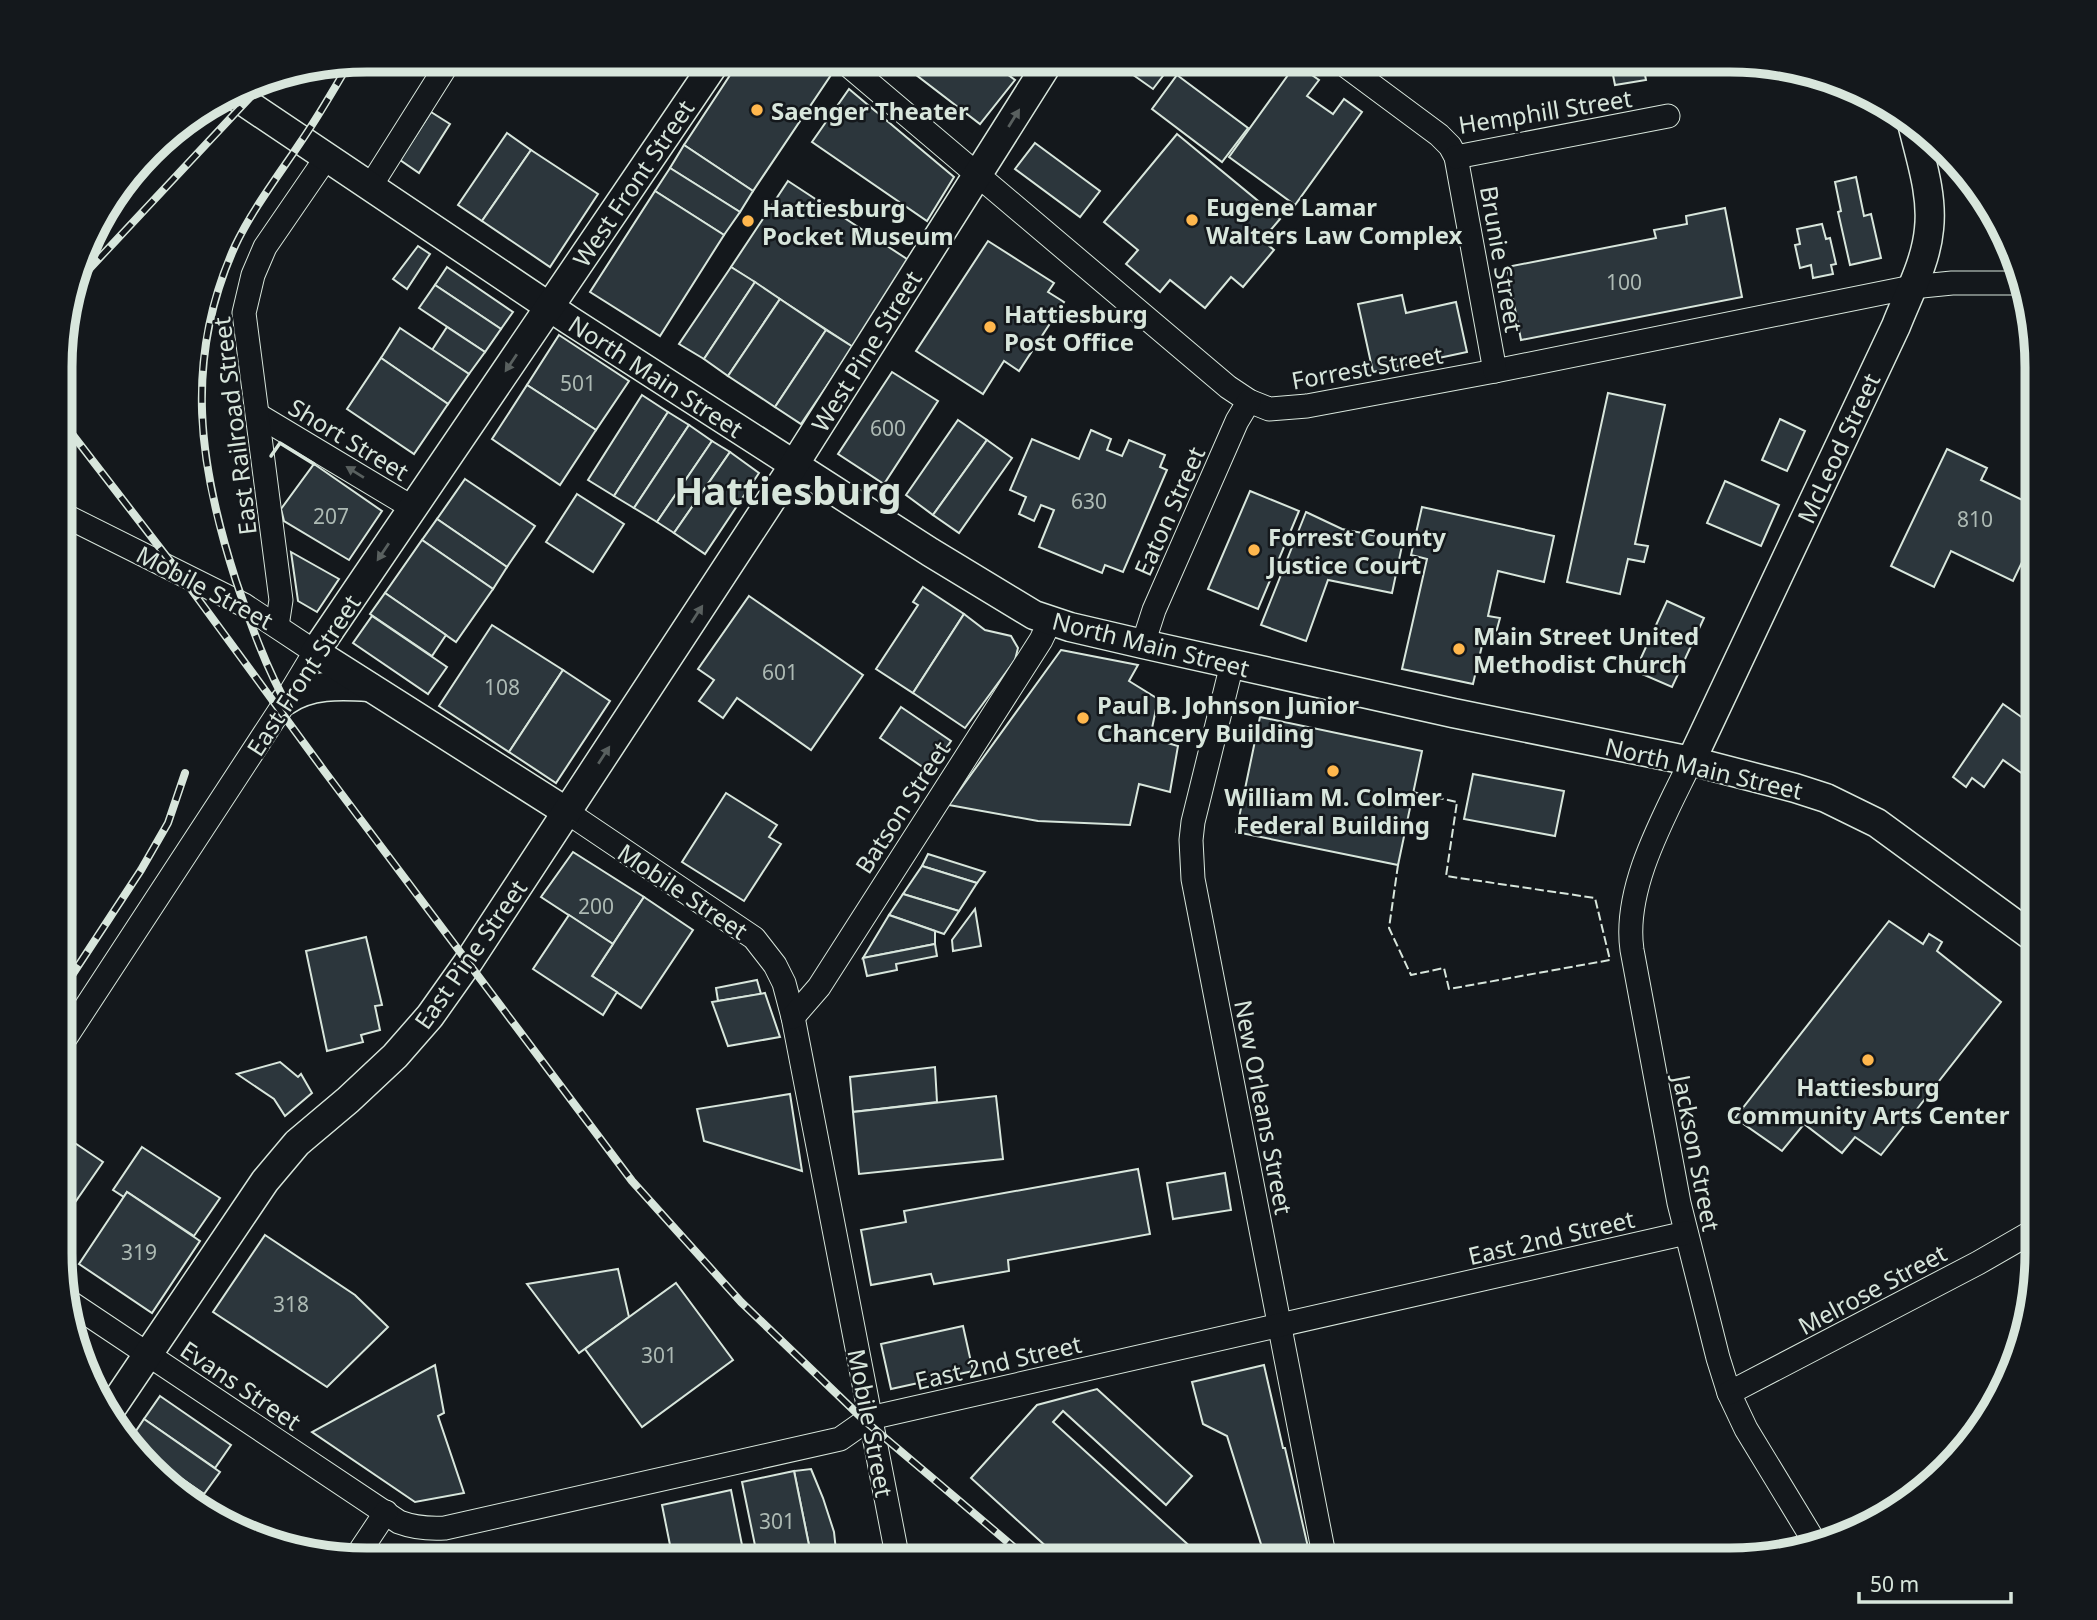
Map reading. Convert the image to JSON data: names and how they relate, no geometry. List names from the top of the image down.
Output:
{
  "streets": {
    "main road": [
      "West Front Street",
      "West Pine Street",
      "North Main Street",
      "McLeod Street",
      "Mobile Street",
      "East Front Street",
      "East Pine Street"
    ],
    "street": [
      "Hemphill Street",
      "Brunie Street",
      "Forrest Street",
      "East Railroad Street",
      "Short Street",
      "Eaton Street",
      "Batson Street",
      "New Orleans Street",
      "Jackson Street",
      "East 2nd Street",
      "Melrose Street",
      "Evans Street"
    ]
  },
  "crossings": [
    ["Hemphill Street", "Brunie Street"],
    ["West Front Street", "North Main Street"],
    ["West Front Street", "East Front Street"],
    ["Brunie Street", "Forrest Street"],
    ["West Pine Street", "Forrest Street"],
    ["West Pine Street", "North Main Street"],
    ["West Pine Street", "East Pine Street"],
    ["Forrest Street", "McLeod Street"],
    ["Forrest Street", "Eaton Street"],
    ["North Main Street", "East Railroad Street"],
    ["North Main Street", "McLeod Street"],
    ["North Main Street", "Eaton Street"],
    ["North Main Street", "East Front Street"],
    ["North Main Street", "Batson Street"],
    ["North Main Street", "East Pine Street"],
    ["North Main Street", "New Orleans Street"],
    ["North Main Street", "Jackson Street"],
    ["East Railroad Street", "Short Street"],
    ["East Railroad Street", "Mobile Street"],
    ["Short Street", "East Front Street"],
    ["McLeod Street", "Jackson Street"],
    ["Mobile Street", "East Front Street"],
    ["Mobile Street", "Batson Street"],
    ["Mobile Street", "East Pine Street"],
    ["Mobile Street", "East 2nd Street"],
    ["East Pine Street", "Evans Street"],
    ["New Orleans Street", "East 2nd Street"],
    ["Jackson Street", "East 2nd Street"],
    ["Jackson Street", "Melrose Street"],
    ["East 2nd Street", "Evans Street"]
  ],
  "one_way": ["Short Street", "East Front Street", "East Pine Street"],
  "districts": ["Hattiesburg"],
  "places": [
    "Saenger Theater",
    "Eugene Lamar Walters Law Complex",
    "Hattiesburg Pocket Museum",
    "Hattiesburg Post Office",
    "Forrest County Justice Court",
    "Main Street United Methodist Church",
    "Paul B. Johnson Junior Chancery Building",
    "William M. Colmer Federal Building",
    "Hattiesburg Community Arts Center"
  ],
  "house_numbers": [
    "100",
    "501",
    "600",
    "630",
    "207",
    "810",
    "601",
    "108",
    "200",
    "319",
    "318",
    "301",
    "301"
  ],
  "scale_bar": "50 m"
}
